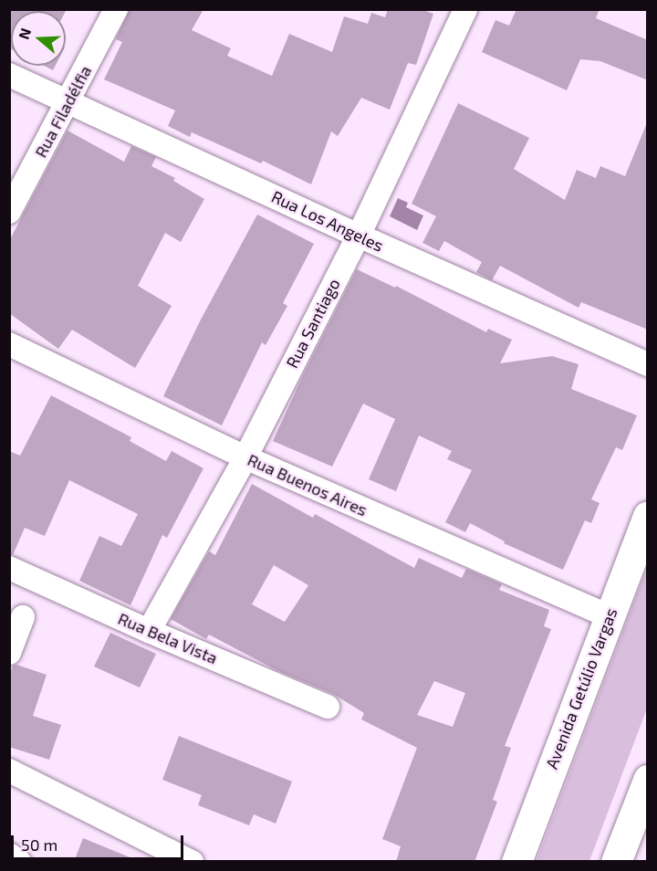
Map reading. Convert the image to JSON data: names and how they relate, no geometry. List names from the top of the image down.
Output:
{
  "streets": {
    "main road": ["Avenida Getúlio Vargas"],
    "street": [
      "Rua Filadélfia",
      "Rua Los Angeles",
      "Rua Santiago",
      "Rua Buenos Aires",
      "Rua Bela Vista"
    ]
  },
  "crossings": [
    ["Rua Filadélfia", "Rua Los Angeles"],
    ["Rua Los Angeles", "Rua Santiago"],
    ["Rua Santiago", "Rua Buenos Aires"],
    ["Rua Santiago", "Rua Bela Vista"],
    ["Rua Buenos Aires", "Avenida Getúlio Vargas"]
  ],
  "scale_bar": "50 m",
  "north": "left"
}
